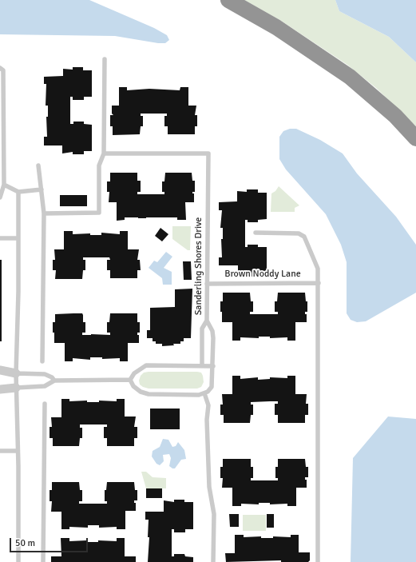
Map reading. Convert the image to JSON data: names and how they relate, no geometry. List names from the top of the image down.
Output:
{
  "streets": {
    "lane": ["Sanderling Shores Drive", "Brown Noddy Lane"]
  },
  "crossings": [
    ["Sanderling Shores Drive", "Brown Noddy Lane"]
  ],
  "scale_bar": "50 m"
}
